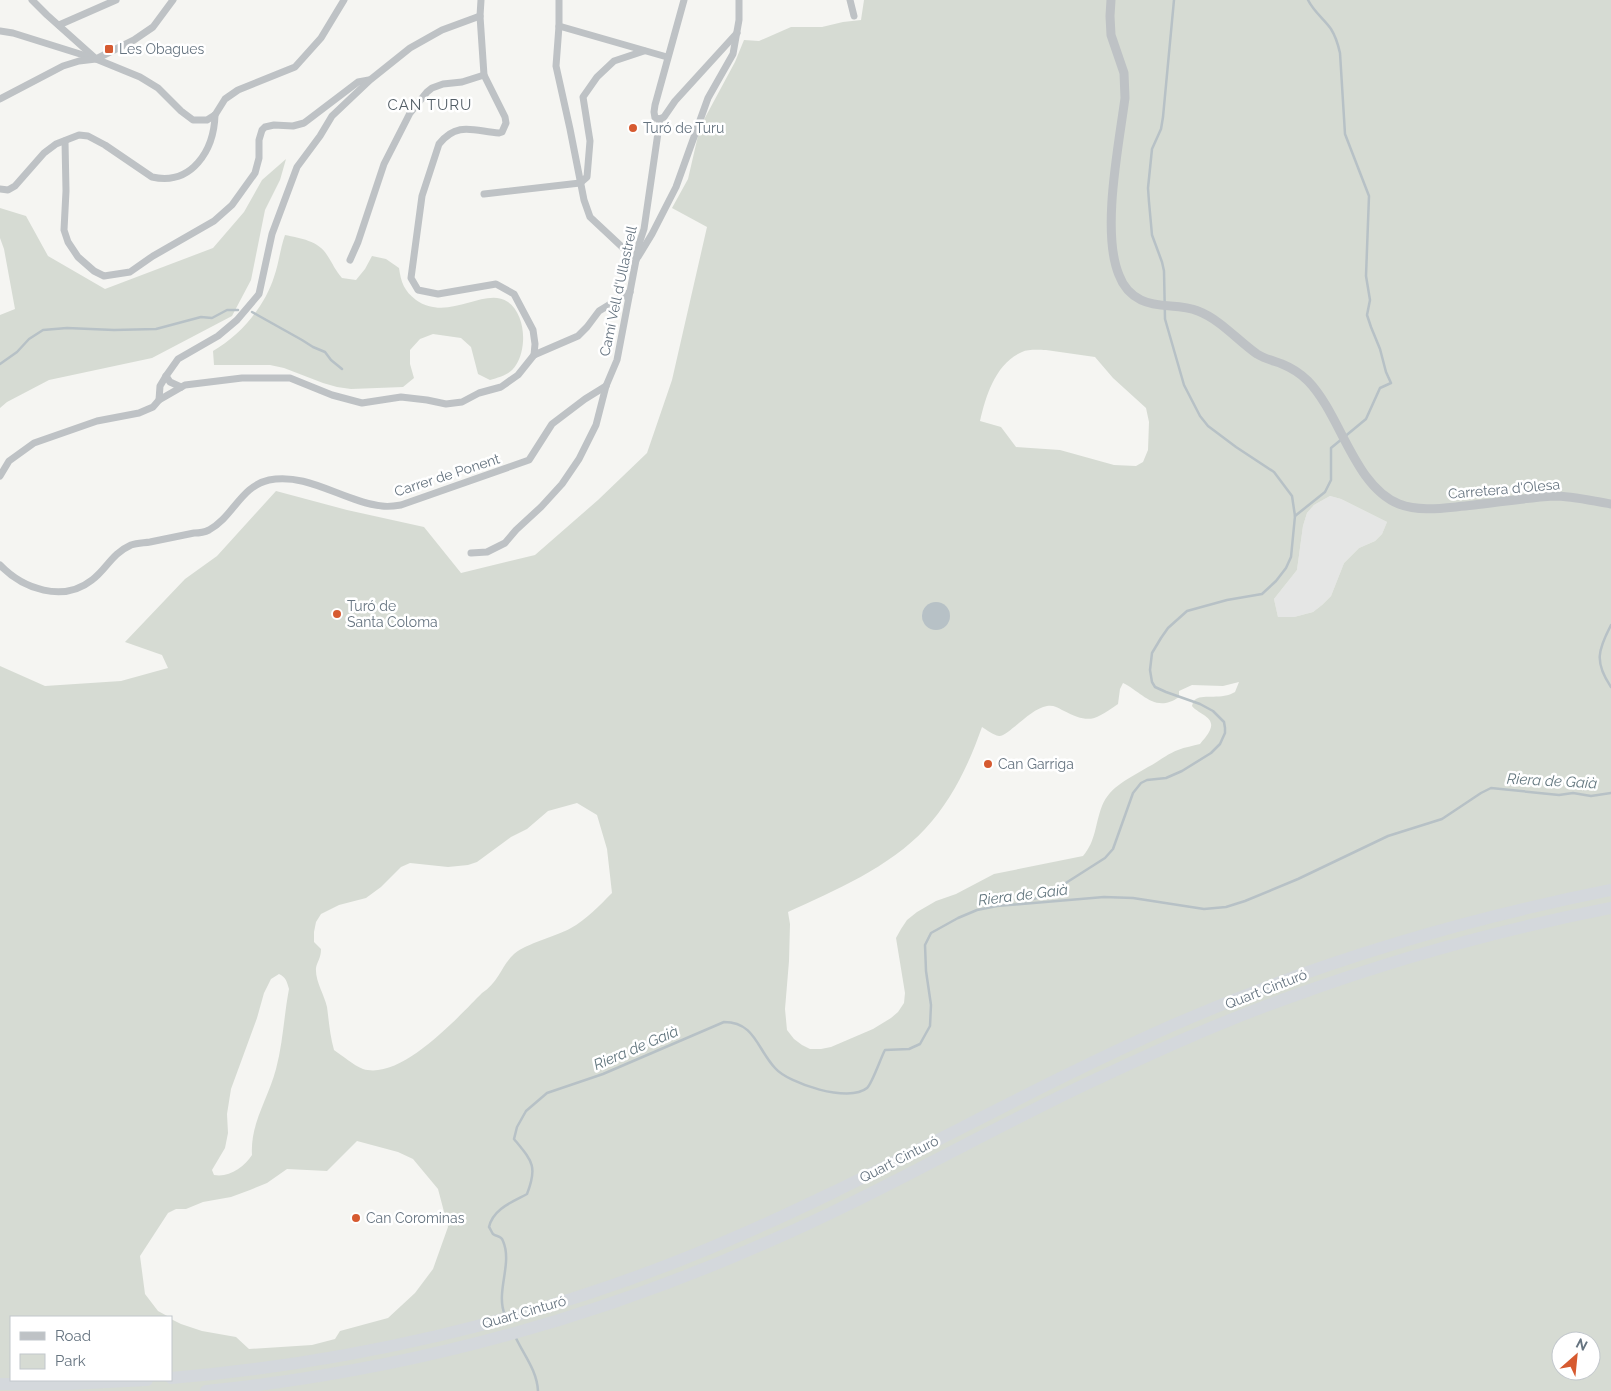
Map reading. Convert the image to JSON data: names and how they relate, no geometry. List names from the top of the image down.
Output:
{
  "streets": {
    "highway": ["Quart Cinturó"],
    "street": ["Camí Vell d'Ullastrell", "Carrer de Ponent", "Carretera d'Olesa"]
  },
  "crossings": [
    ["Camí Vell d'Ullastrell", "Carrer de Ponent"]
  ],
  "districts": ["CAN TURU"],
  "water": ["Riera de Gaià"],
  "places": {
    "transit": ["Les Obagues"],
    "other": [
      "Turó de Turu",
      "Turó de Santa Coloma",
      "Can Garriga",
      "Can Corominas"
    ]
  },
  "legend": ["Road", "Park"],
  "north": "top right"
}
